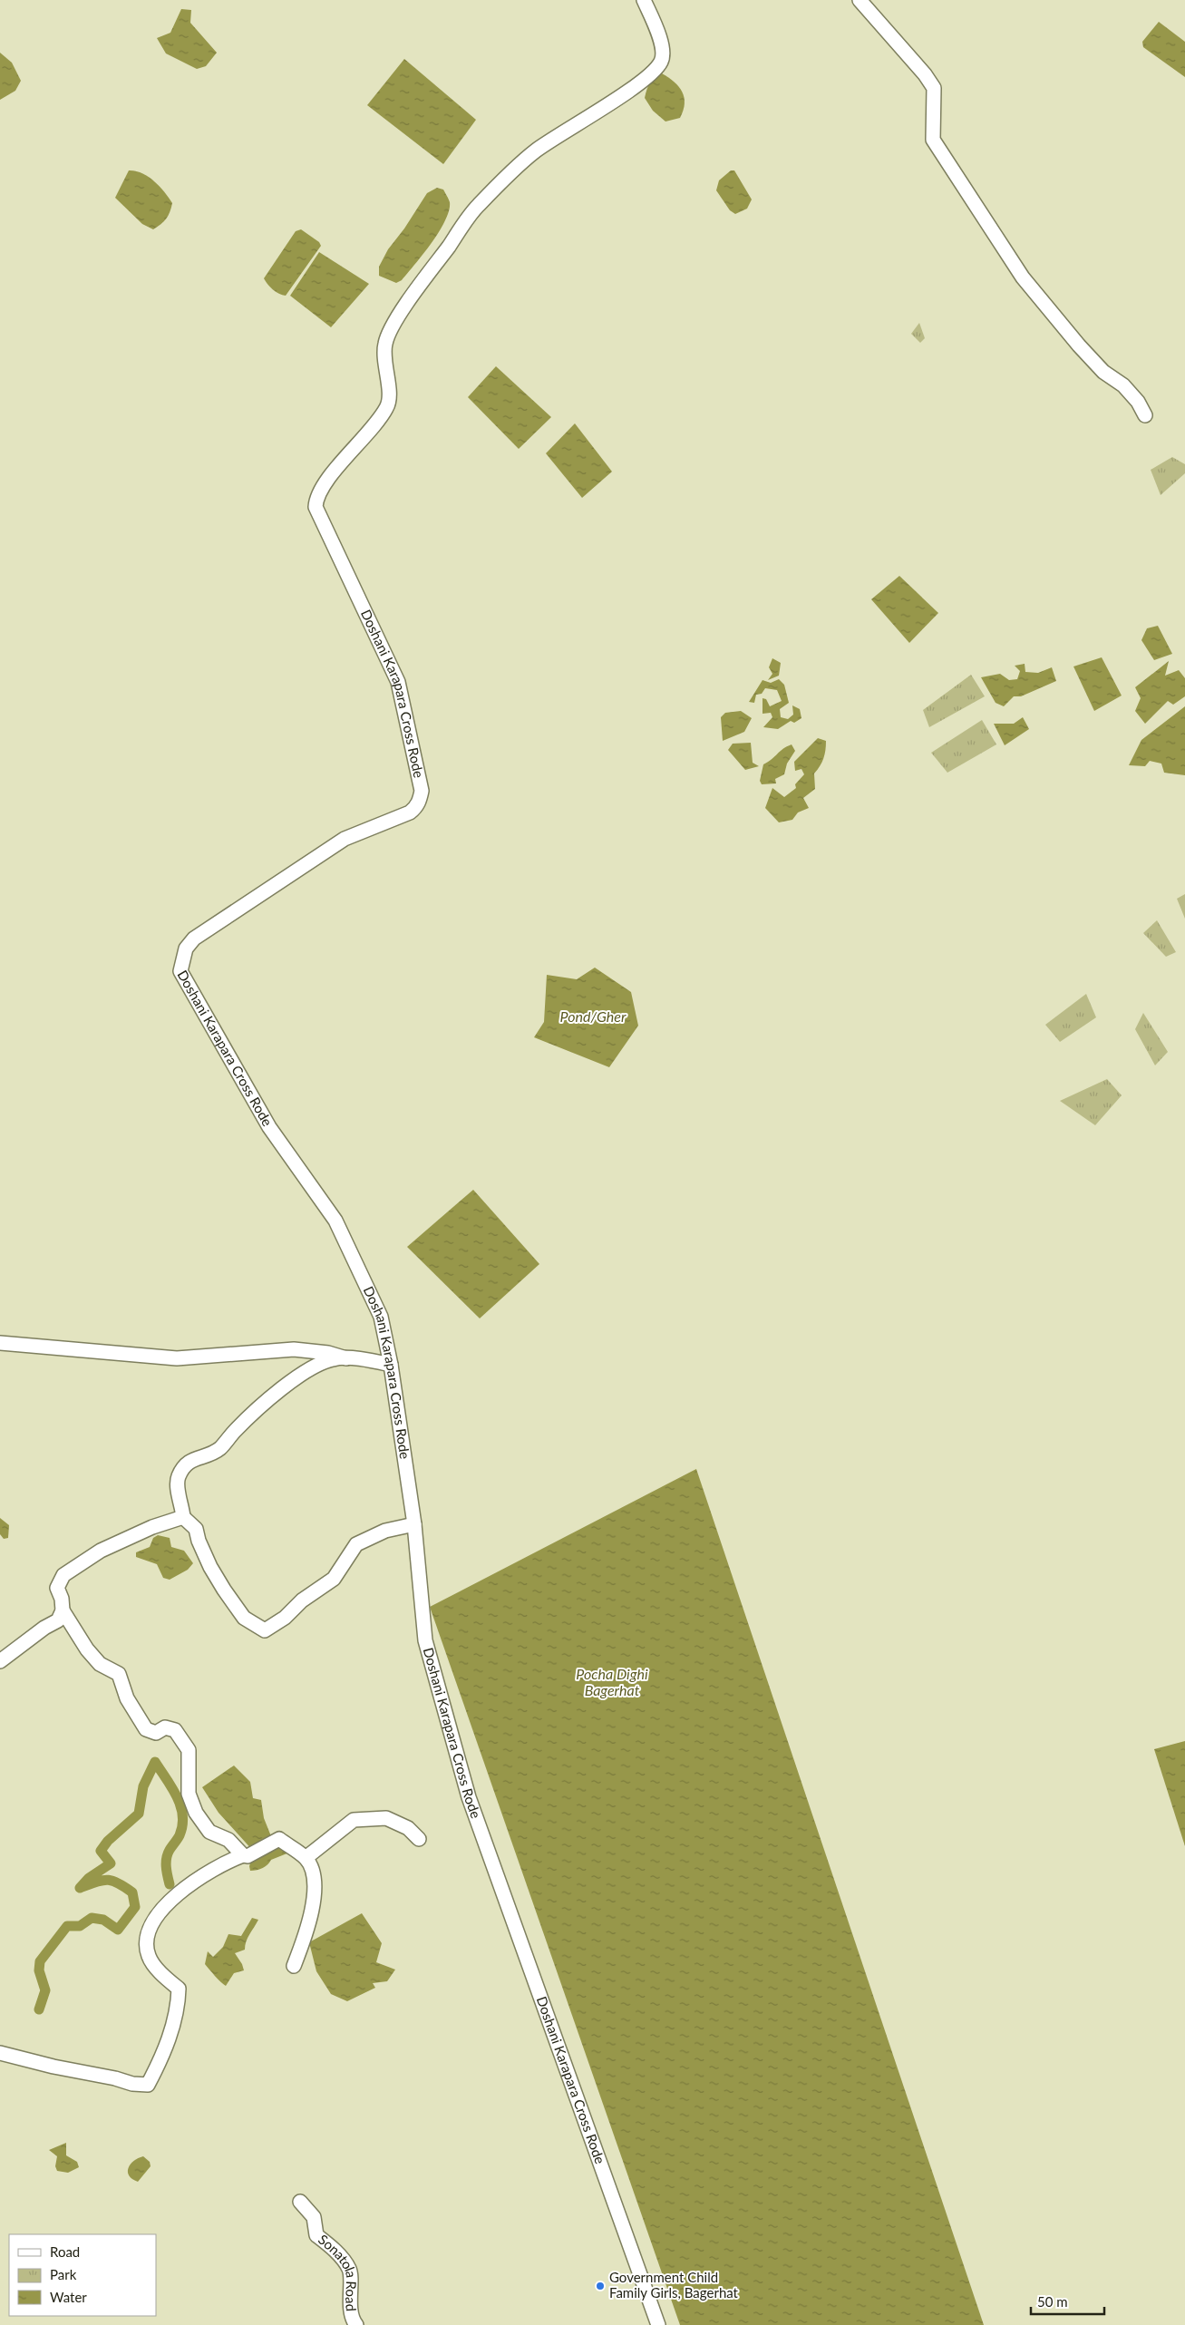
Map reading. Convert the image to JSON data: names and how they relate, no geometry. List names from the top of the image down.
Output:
{
  "streets": {
    "street": ["Doshani Karapara Cross Rode", "Sonatola Road"]
  },
  "water": ["Pond/Gher", "Pocha Dighi Bagerhat"],
  "places": ["Government Child Family Girls, Bagerhat"],
  "legend": ["Road", "Park", "Water"],
  "scale_bar": "50 m"
}
